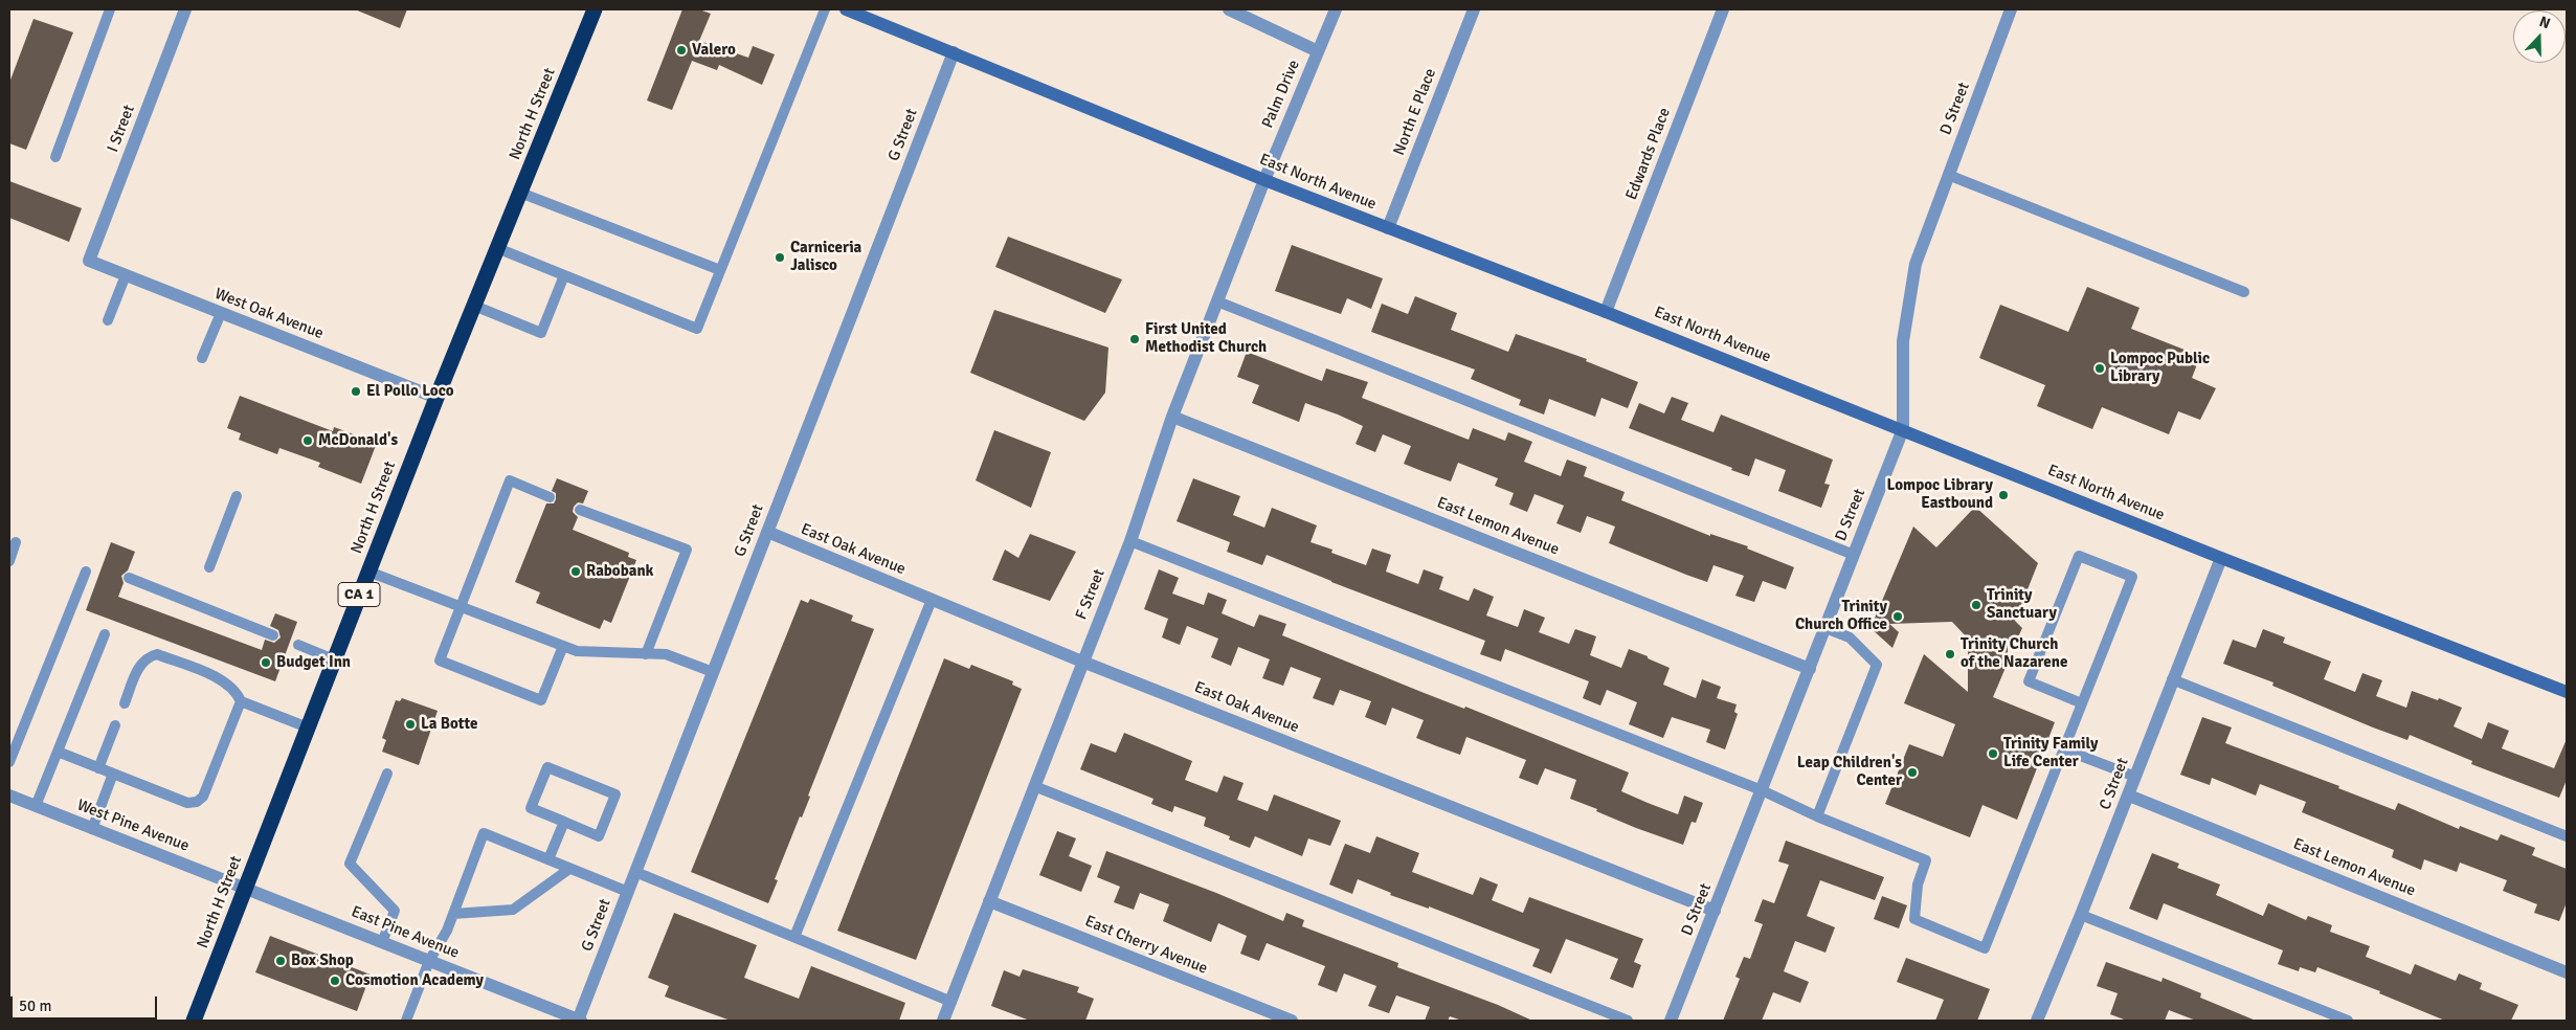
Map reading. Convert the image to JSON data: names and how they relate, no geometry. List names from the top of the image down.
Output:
{
  "streets": {
    "highway": ["North H Street", "CA 1"],
    "street": [
      "Palm Drive",
      "D Street",
      "North E Place",
      "I Street",
      "G Street",
      "Edwards Place",
      "East North Avenue",
      "West Oak Avenue",
      "East Lemon Avenue",
      "East Oak Avenue",
      "F Street",
      "C Street",
      "West Pine Avenue",
      "East Pine Avenue",
      "East Cherry Avenue"
    ]
  },
  "crossings": [
    ["Palm Drive", "East North Avenue"],
    ["Palm Drive", "F Street"],
    ["D Street", "East North Avenue"],
    ["D Street", "East Lemon Avenue"],
    ["D Street", "East Oak Avenue"],
    ["North E Place", "East North Avenue"],
    ["North H Street", "West Oak Avenue"],
    ["North H Street", "West Pine Avenue"],
    ["North H Street", "East Pine Avenue"],
    ["I Street", "West Oak Avenue"],
    ["G Street", "East North Avenue"],
    ["G Street", "East Oak Avenue"],
    ["G Street", "East Pine Avenue"],
    ["Edwards Place", "East North Avenue"],
    ["East North Avenue", "F Street"],
    ["East North Avenue", "C Street"],
    ["East Lemon Avenue", "F Street"],
    ["East Lemon Avenue", "C Street"],
    ["East Oak Avenue", "F Street"],
    ["F Street", "East Cherry Avenue"],
    ["West Pine Avenue", "East Pine Avenue"]
  ],
  "places": [
    "Valero",
    "Carniceria Jalisco",
    "First United Methodist Church",
    "Lompoc Public Library",
    "El Pollo Loco",
    "McDonald's",
    "Lompoc Library Eastbound",
    "Rabobank",
    "Trinity Sanctuary",
    "Trinity Church Office",
    "Trinity Church of the Nazarene",
    "Budget Inn",
    "La Botte",
    "Trinity Family Life Center",
    "Leap Children's Center",
    "Box Shop",
    "Cosmotion Academy"
  ],
  "scale_bar": "50 m",
  "north": "top"
}
